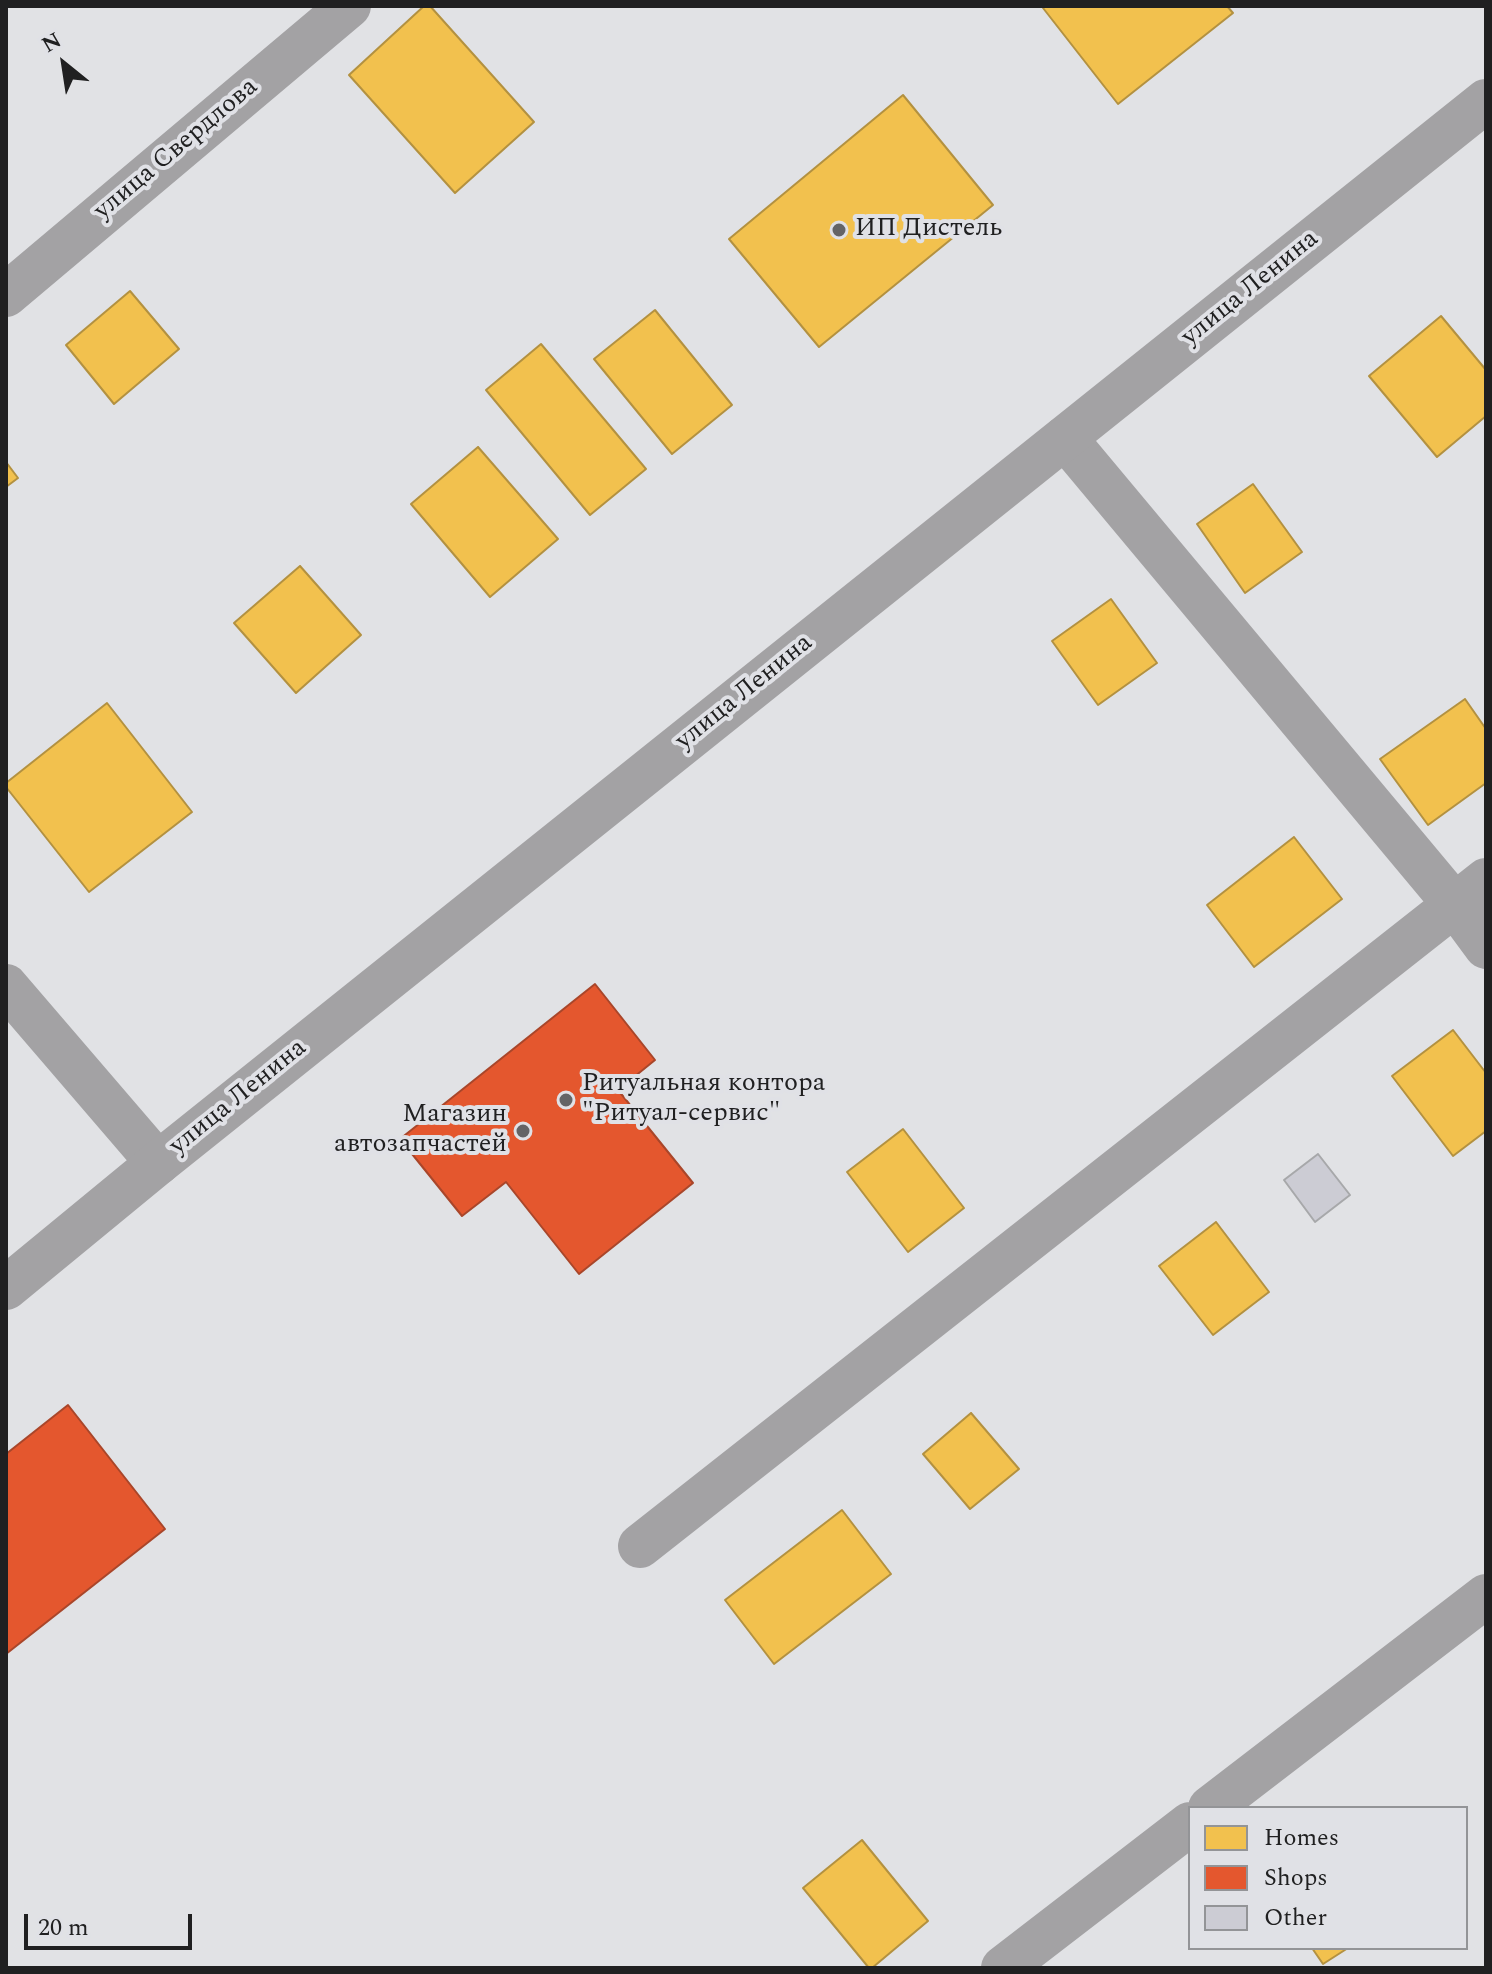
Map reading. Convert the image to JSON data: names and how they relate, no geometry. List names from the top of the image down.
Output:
{
  "streets": {
    "street": ["улица Свердлова", "улица Ленина"]
  },
  "places": ["ИП Дистель", "Ритуальная контора \"Ритуал-сервис\"", "Магазин автозапчастей"],
  "legend": ["Homes", "Shops", "Other"],
  "scale_bar": "20 m",
  "north": "top left"
}
